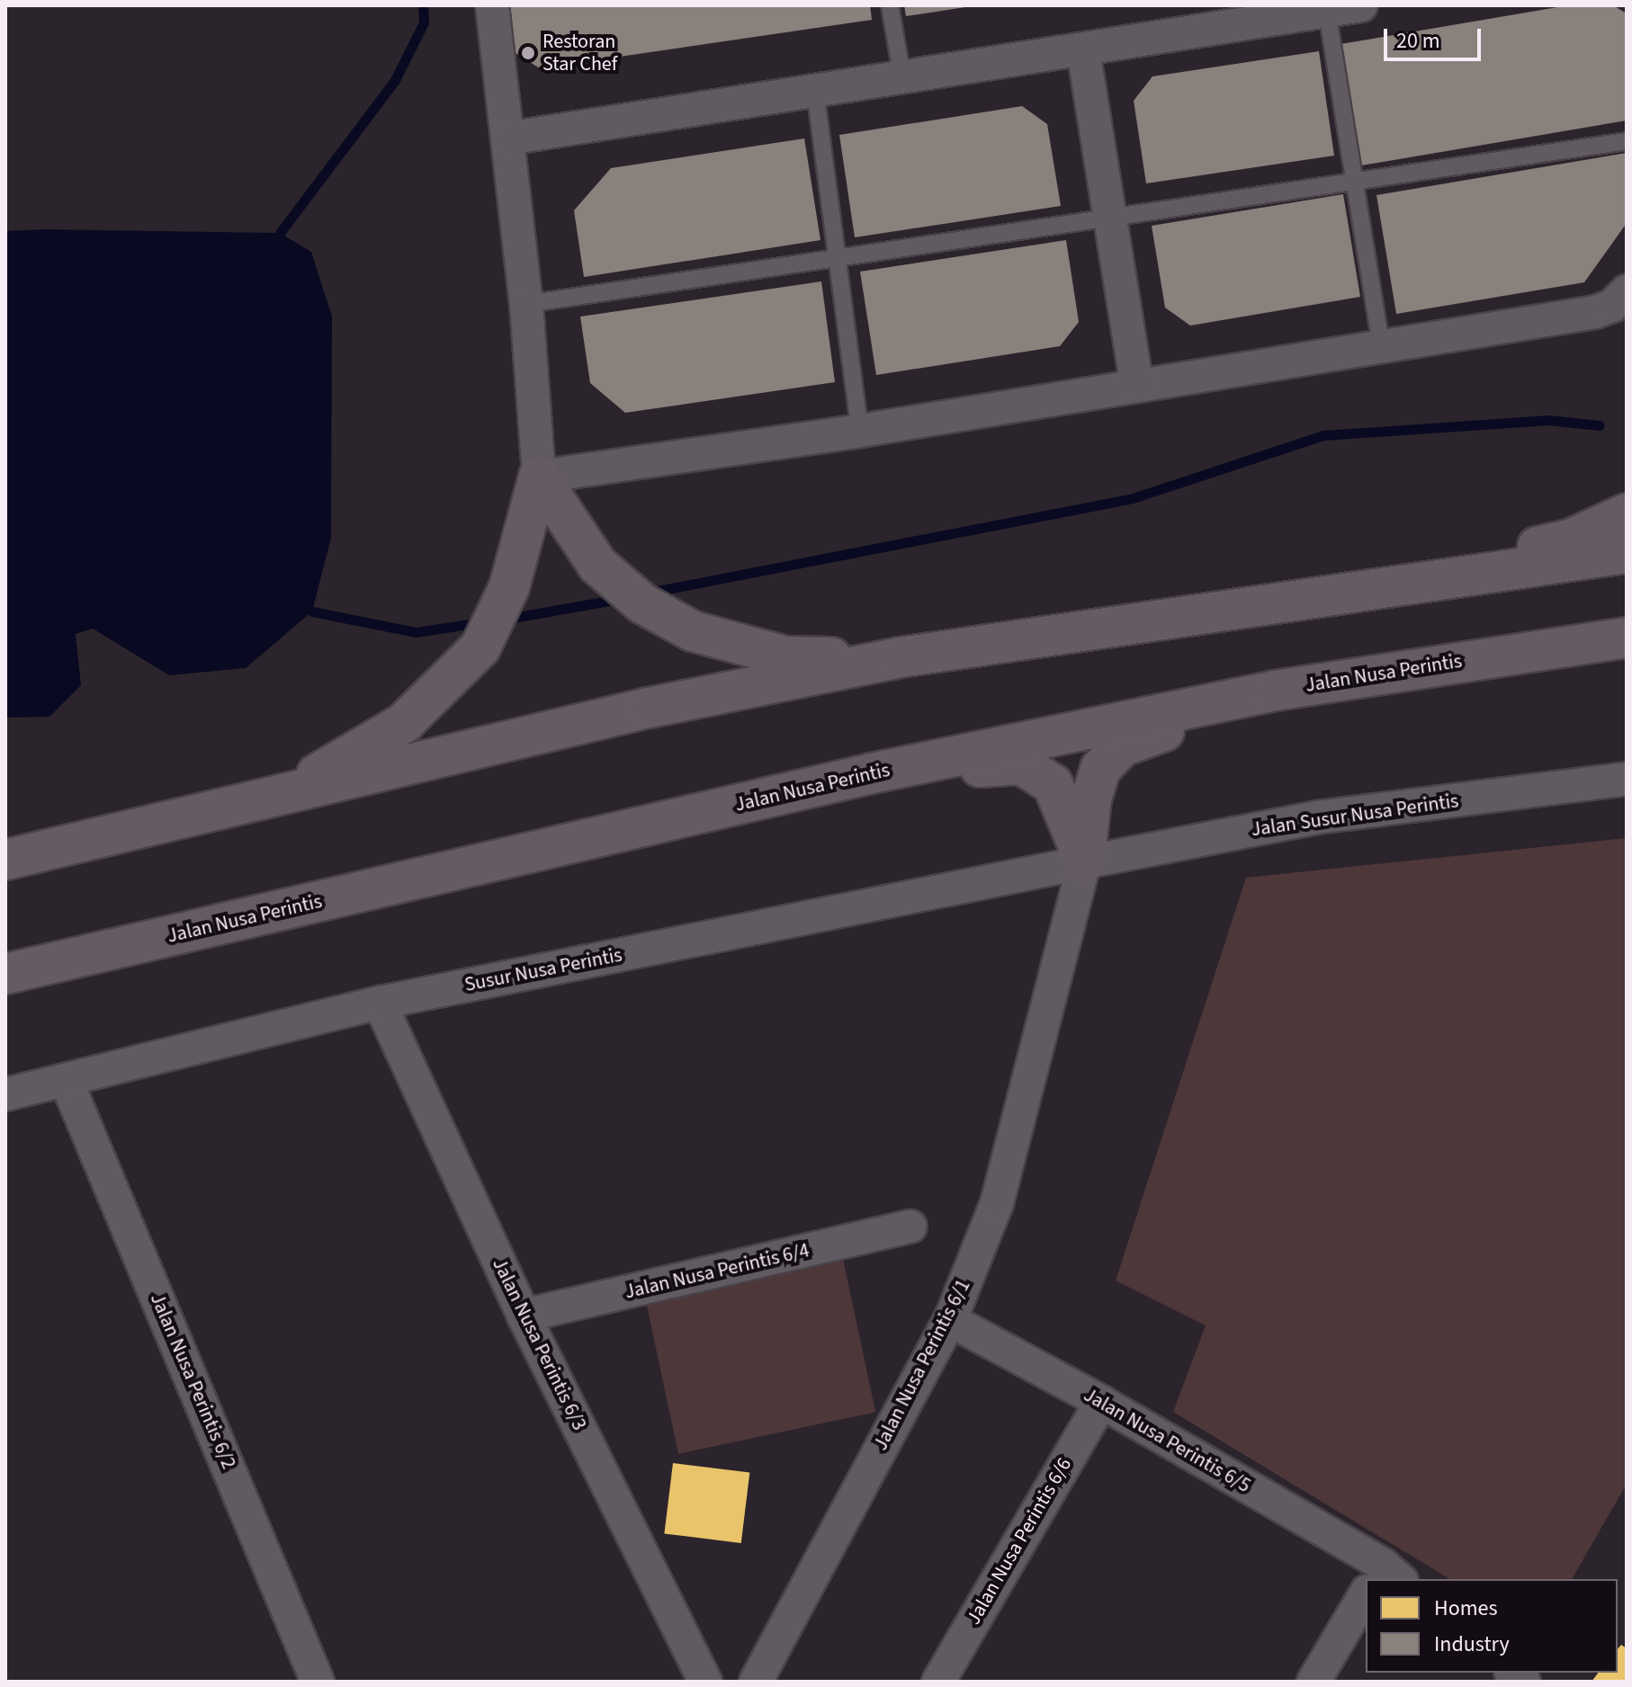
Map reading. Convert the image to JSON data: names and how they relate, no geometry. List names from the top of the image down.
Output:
{
  "streets": {
    "main road": ["Jalan Nusa Perintis"],
    "street": [
      "Jalan Susur Nusa Perintis",
      "Susur Nusa Perintis",
      "Jalan Nusa Perintis 6/4",
      "Jalan Nusa Perintis 6/3",
      "Jalan Nusa Perintis 6/1",
      "Jalan Nusa Perintis 6/2",
      "Jalan Nusa Perintis 6/5",
      "Jalan Nusa Perintis 6/6"
    ]
  },
  "crossings": [
    ["Jalan Susur Nusa Perintis", "Susur Nusa Perintis"],
    ["Jalan Susur Nusa Perintis", "Jalan Nusa Perintis 6/1"],
    ["Susur Nusa Perintis", "Jalan Nusa Perintis 6/3"],
    ["Susur Nusa Perintis", "Jalan Nusa Perintis 6/1"],
    ["Susur Nusa Perintis", "Jalan Nusa Perintis 6/2"],
    ["Jalan Nusa Perintis 6/4", "Jalan Nusa Perintis 6/3"],
    ["Jalan Nusa Perintis 6/1", "Jalan Nusa Perintis 6/5"],
    ["Jalan Nusa Perintis 6/5", "Jalan Nusa Perintis 6/6"]
  ],
  "places": ["Restoran Star Chef"],
  "legend": ["Homes", "Industry"],
  "scale_bar": "20 m"
}
